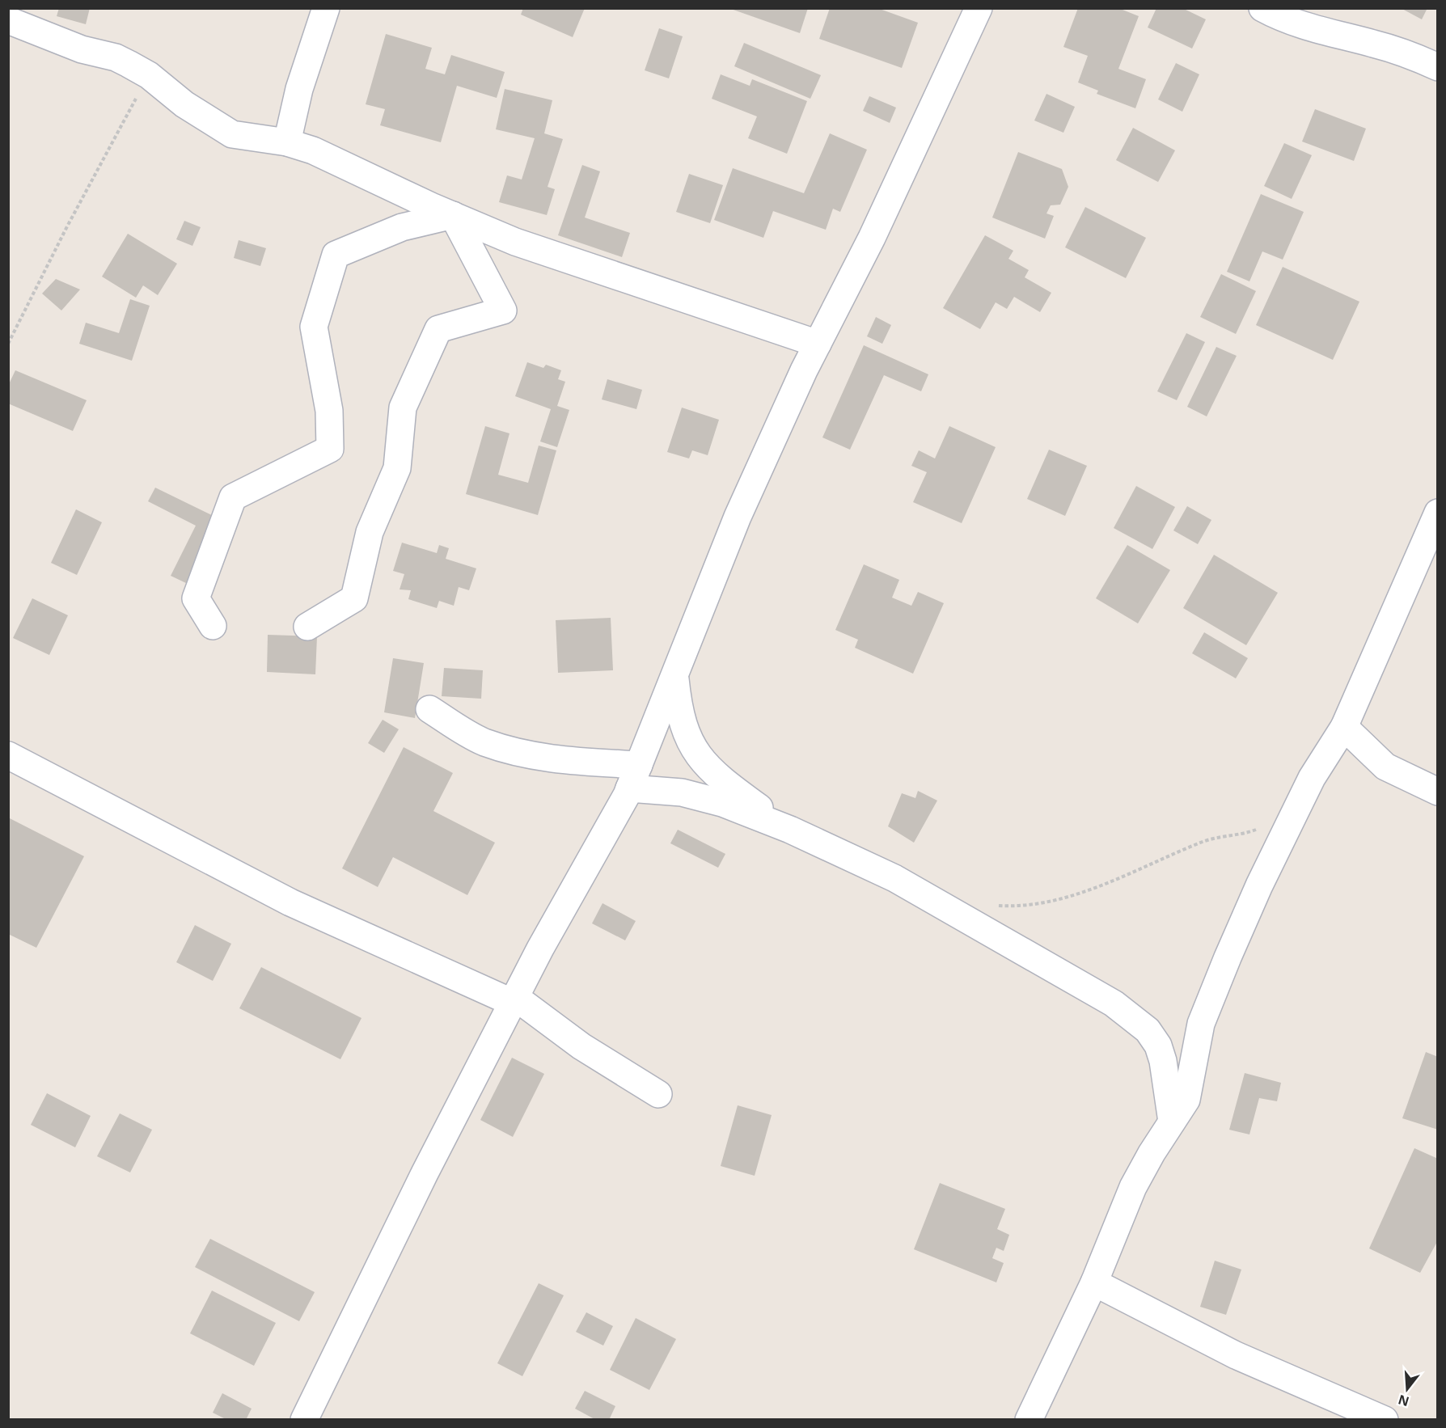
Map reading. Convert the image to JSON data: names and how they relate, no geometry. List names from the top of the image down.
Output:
{
  "north": "bottom"
}
